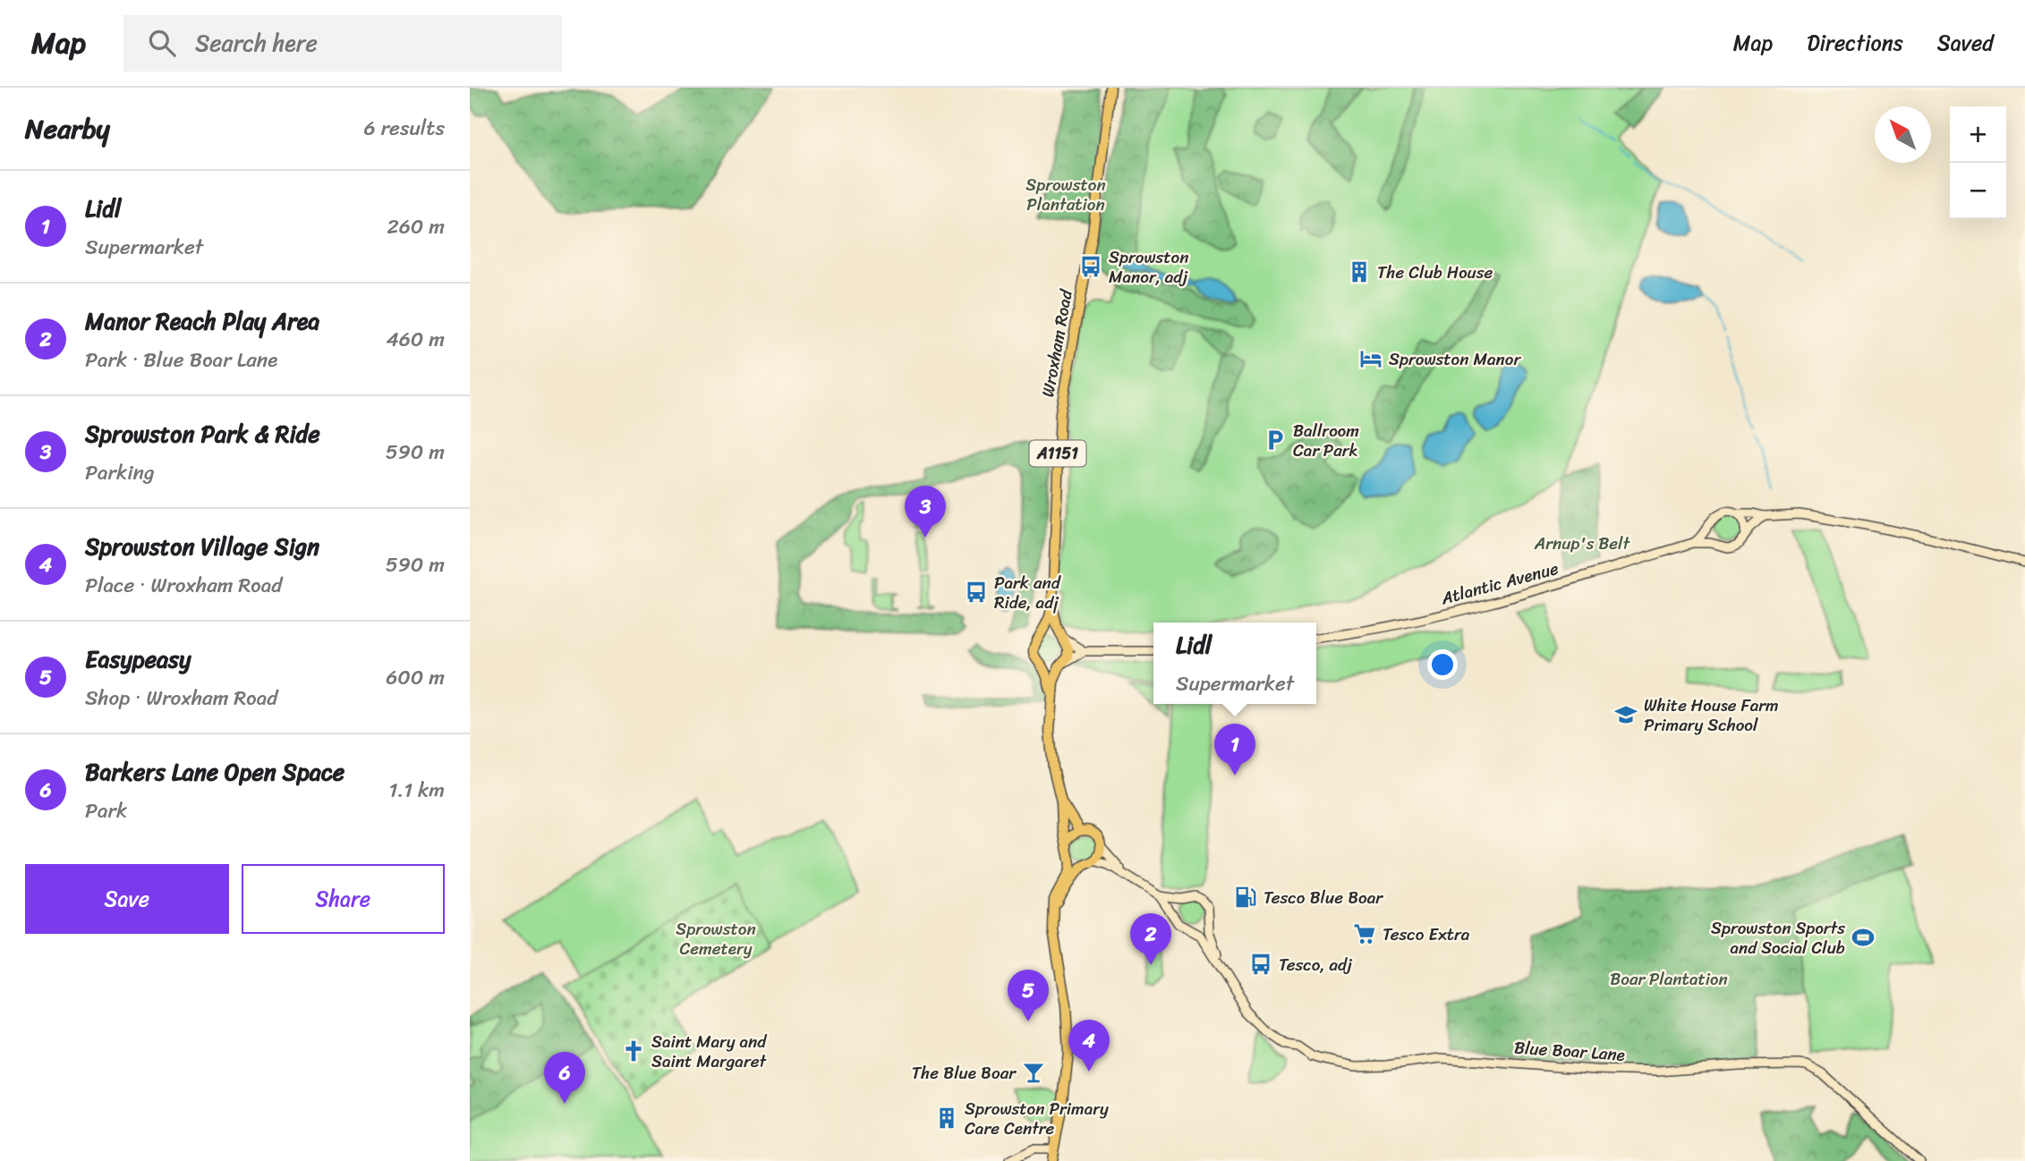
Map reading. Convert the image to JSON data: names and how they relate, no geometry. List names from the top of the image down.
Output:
{
  "streets": {
    "main road": ["Wroxham Road", "A1151"],
    "street": ["Atlantic Avenue", "Blue Boar Lane"]
  },
  "crossings": [
    ["Wroxham Road", "Blue Boar Lane"]
  ],
  "parks": [
    "Sprowston Plantation",
    "Arnup's Belt",
    "Sprowston Cemetery",
    "Boar Plantation"
  ],
  "places": {
    "bus stop": ["Sprowston Manor, adj", "Park and Ride, adj", "Tesco, adj"],
    "building": ["The Club House", "Sprowston Primary Care Centre"],
    "hotel": ["Sprowston Manor"],
    "parking": ["Ballroom Car Park"],
    "school or university": ["White House Farm Primary School"],
    "fuel station": ["Tesco Blue Boar"],
    "supermarket": ["Tesco Extra"],
    "sports": ["Sprowston Sports and Social Club"],
    "church": ["Saint Mary and Saint Margaret"],
    "bar": ["The Blue Boar"]
  },
  "north": "top left",
  "page": {
    "header": "Map",
    "search": "Search here",
    "nav": ["Map", "Directions", "Saved"],
    "heading": ["Nearby", "6 results"],
    "map_buttons": ["+", "−"],
    "list": [
      {
        "mark": "1",
        "name": "Lidl",
        "note": "Supermarket",
        "value": "260 m"
      },
      {
        "mark": "2",
        "name": "Manor Reach Play Area",
        "note": "Park · Blue Boar Lane",
        "value": "460 m"
      },
      {
        "mark": "3",
        "name": "Sprowston Park & Ride",
        "note": "Parking",
        "value": "590 m"
      },
      {
        "mark": "4",
        "name": "Sprowston Village Sign",
        "note": "Place · Wroxham Road",
        "value": "590 m"
      },
      {
        "mark": "5",
        "name": "Easypeasy",
        "note": "Shop · Wroxham Road",
        "value": "600 m"
      },
      {
        "mark": "6",
        "name": "Barkers Lane Open Space",
        "note": "Park",
        "value": "1.1 km"
      }
    ],
    "pins": [
      "3",
      "1",
      "2",
      "5",
      "4",
      "6"
    ],
    "popup": ["Lidl", "Supermarket"],
    "buttons": ["Save", "Share"]
  }
}
